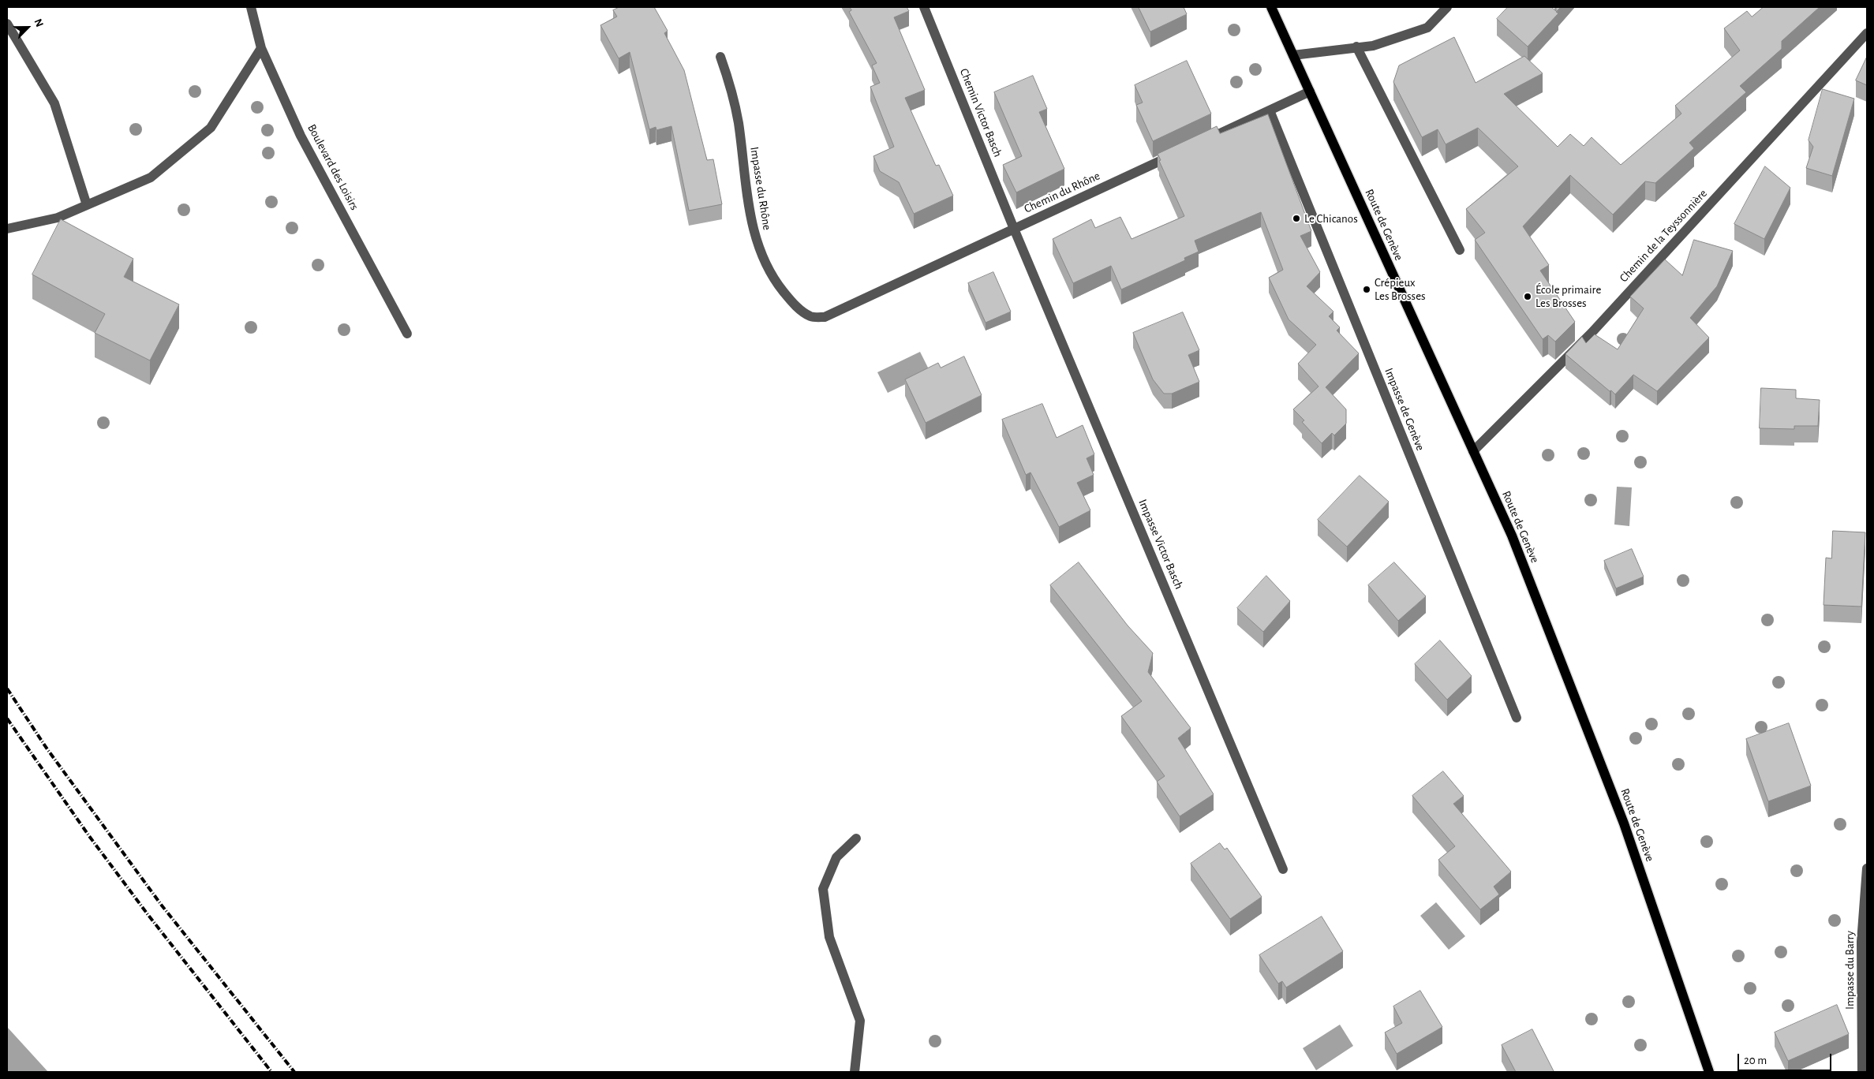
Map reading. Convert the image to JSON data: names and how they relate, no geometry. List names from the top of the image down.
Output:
{
  "streets": {
    "main road": ["Route de Genève"],
    "street": [
      "Chemin Victor Basch",
      "Boulevard des Loisirs",
      "Impasse du Rhône",
      "Chemin du Rhône",
      "Chemin de la Teyssonnière",
      "Impasse de Genève",
      "Impasse Victor Basch",
      "Impasse du Barry"
    ]
  },
  "crossings": [
    ["Chemin Victor Basch", "Chemin du Rhône"],
    ["Chemin Victor Basch", "Impasse Victor Basch"],
    ["Impasse du Rhône", "Chemin du Rhône"],
    ["Chemin du Rhône", "Impasse Victor Basch"],
    ["Route de Genève", "Chemin de la Teyssonnière"]
  ],
  "places": ["Le Chicanos", "Crépieux Les Brosses", "École primaire Les Brosses"],
  "scale_bar": "20 m",
  "north": "top right"
}
